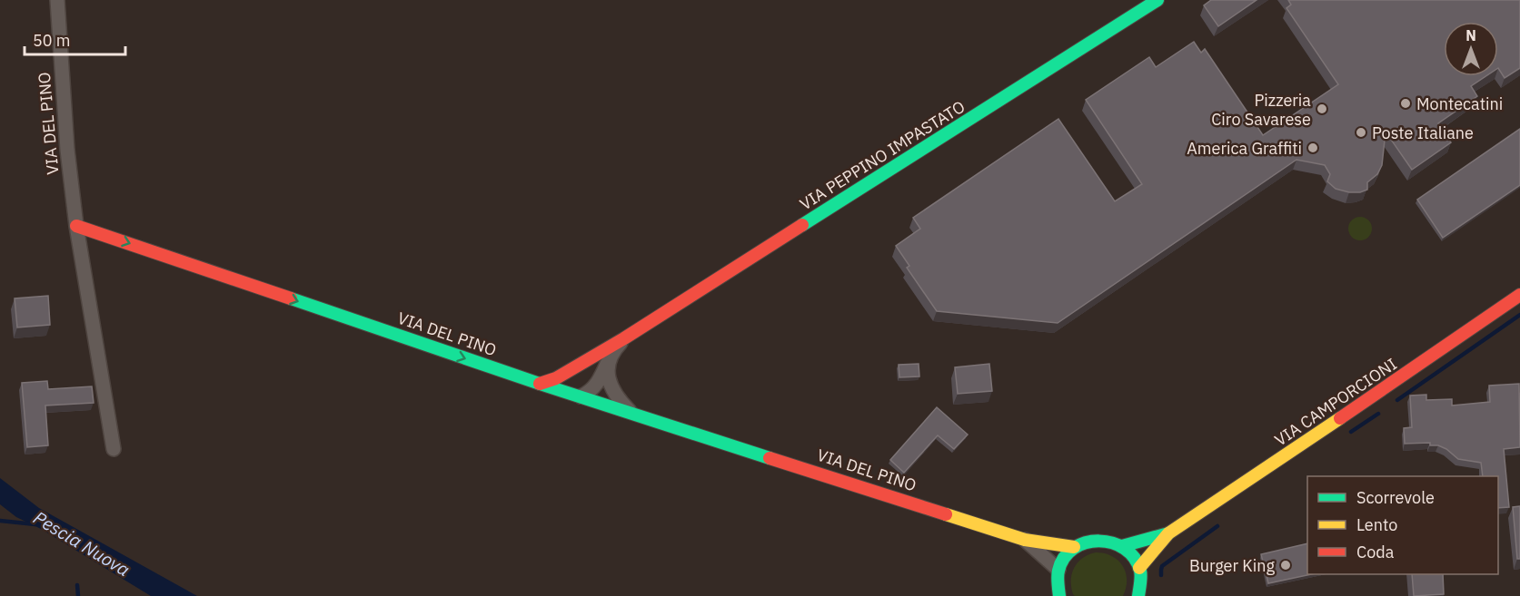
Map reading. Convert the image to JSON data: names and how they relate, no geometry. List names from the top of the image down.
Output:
{
  "streets": {
    "street": ["VIA DEL PINO", "VIA PEPPINO IMPASTATO", "VIA CAMPORCIONI"]
  },
  "crossings": [
    ["VIA DEL PINO", "VIA PEPPINO IMPASTATO"]
  ],
  "one_way": ["VIA DEL PINO"],
  "water": ["Pescia Nuova"],
  "places": [
    "Montecatini",
    "Pizzeria Ciro Savarese",
    "Poste Italiane",
    "America Graffiti",
    "Burger King"
  ],
  "legend": ["Scorrevole", "Lento", "Coda"],
  "scale_bar": "50 m",
  "north": "top"
}
